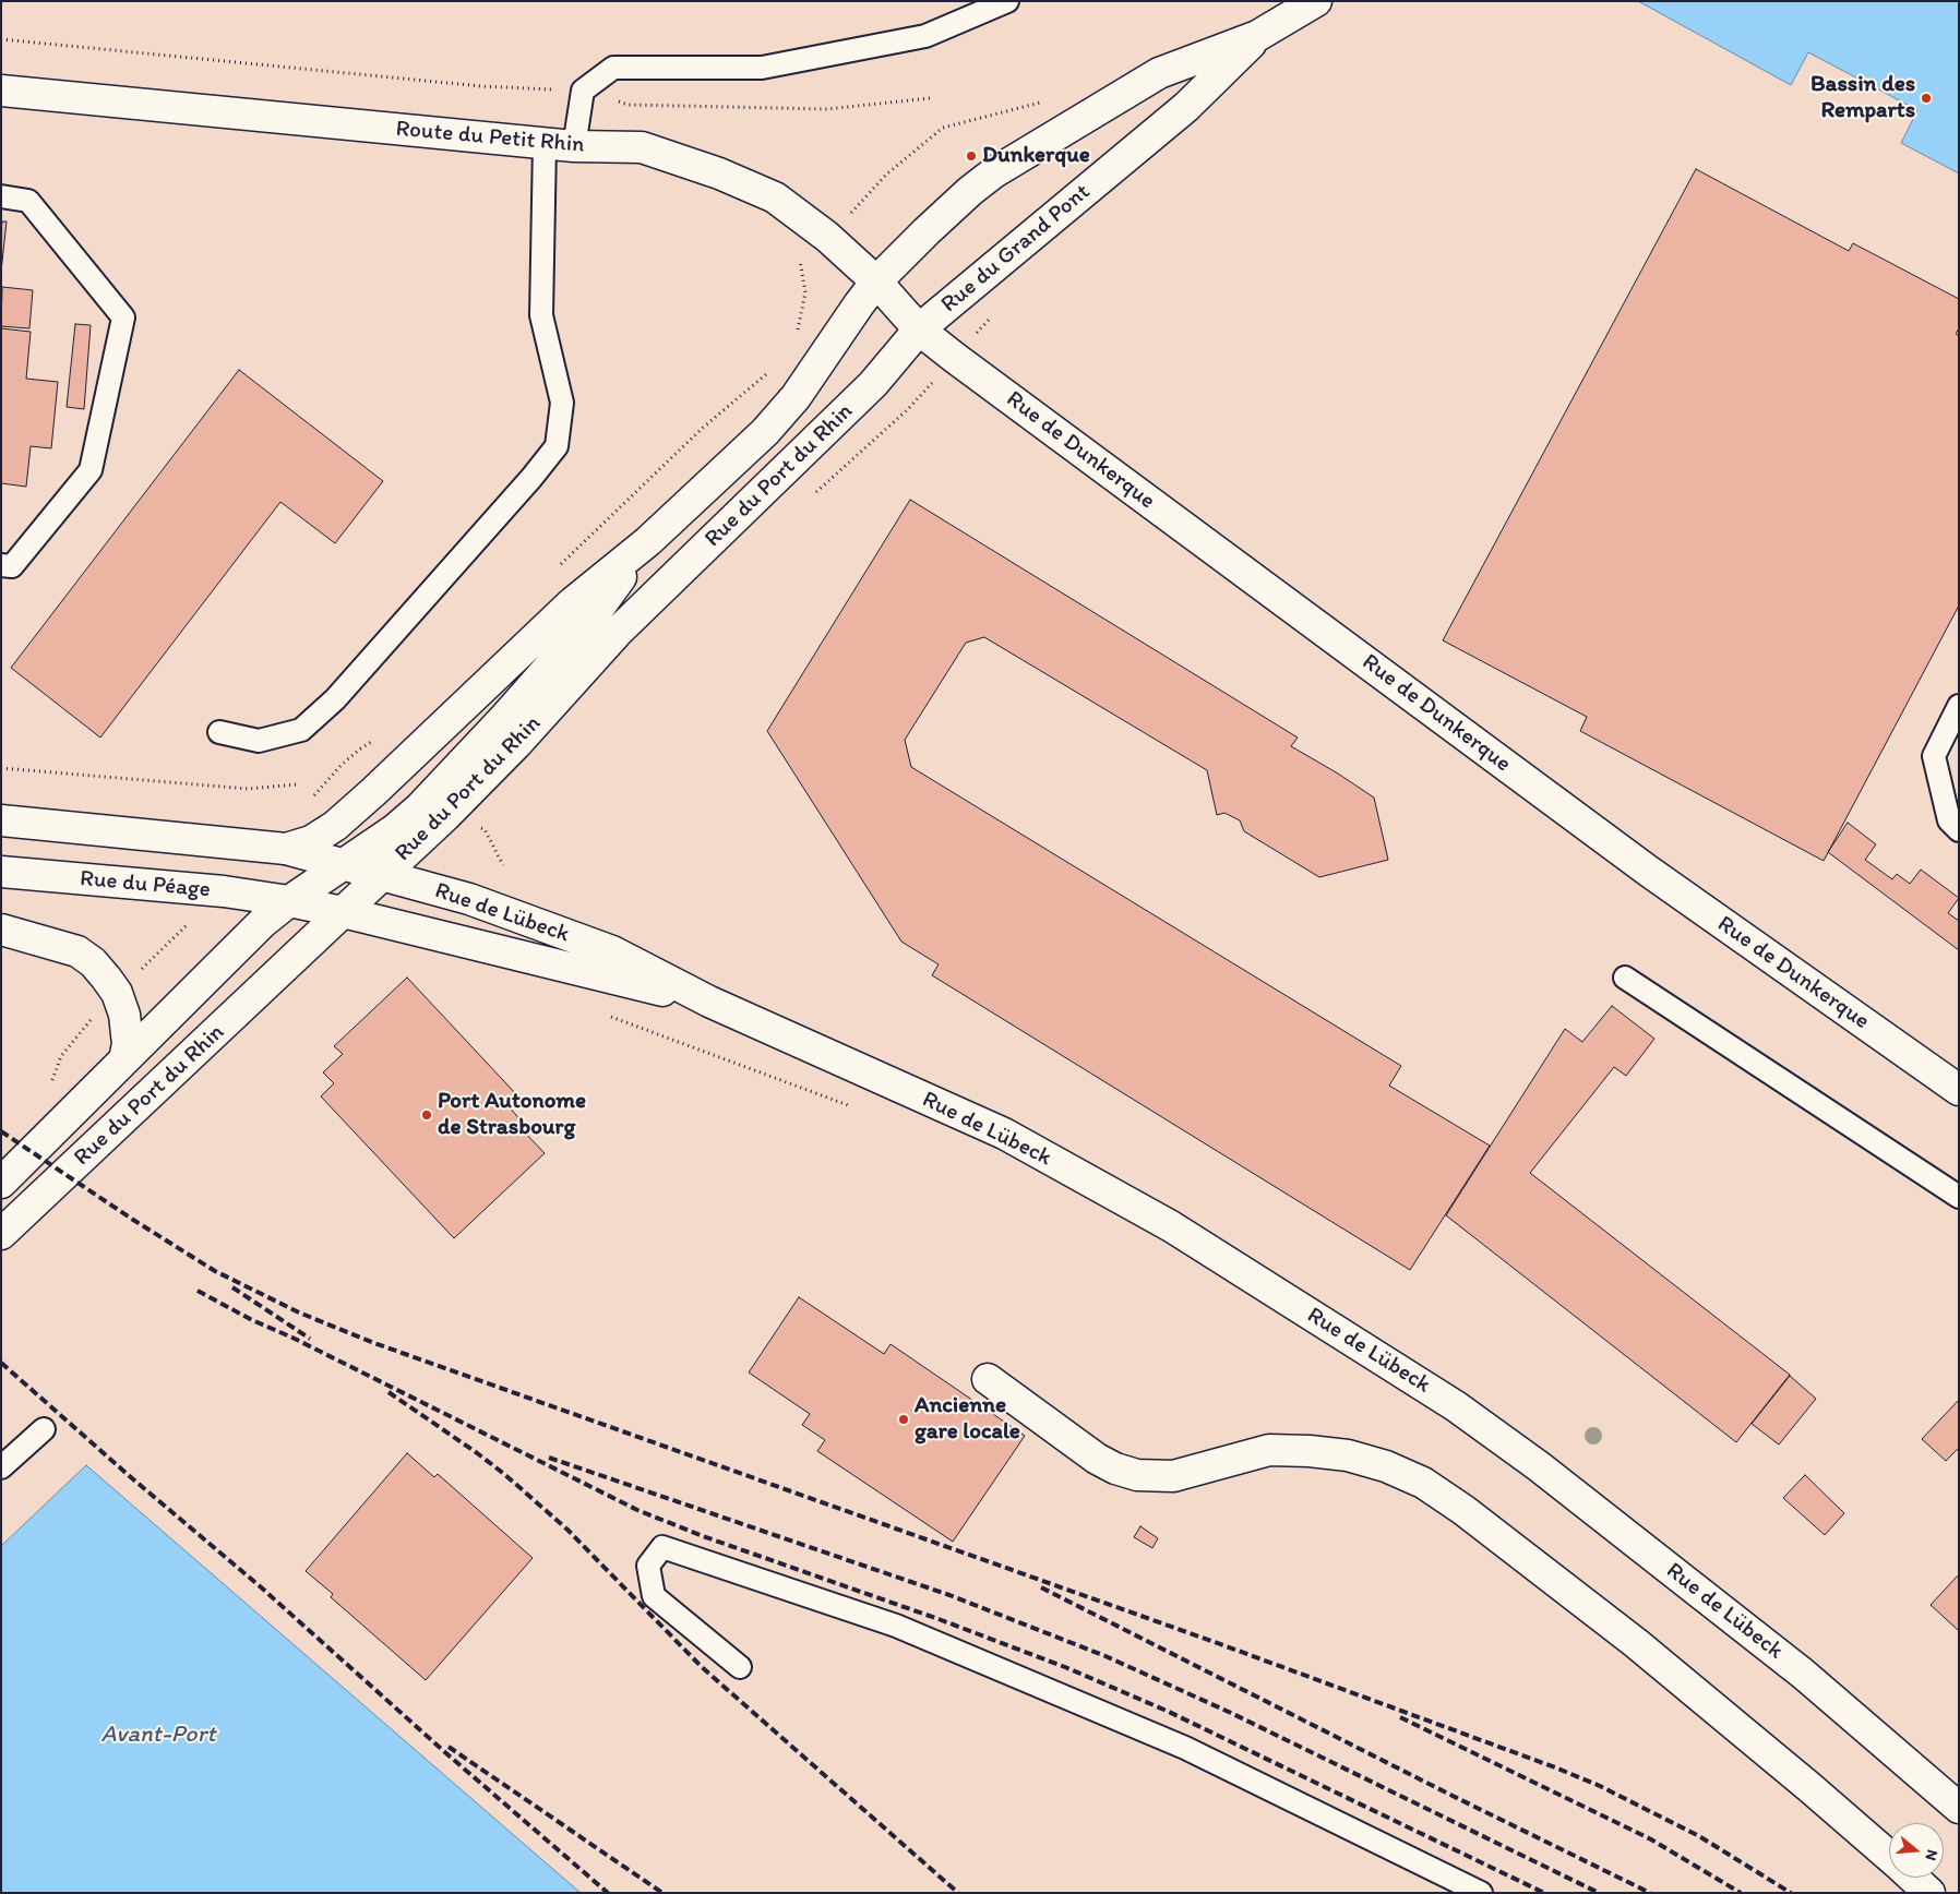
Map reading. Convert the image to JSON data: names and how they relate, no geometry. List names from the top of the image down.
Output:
{
  "streets": {
    "main road": [
      "Route du Petit Rhin",
      "Rue du Grand Pont",
      "Rue de Dunkerque",
      "Rue du Port du Rhin",
      "Rue du Péage",
      "Rue de Lübeck"
    ]
  },
  "crossings": [
    ["Route du Petit Rhin", "Rue du Grand Pont"],
    ["Route du Petit Rhin", "Rue de Dunkerque"],
    ["Route du Petit Rhin", "Rue du Port du Rhin"],
    ["Rue du Grand Pont", "Rue de Dunkerque"],
    ["Rue du Grand Pont", "Rue du Port du Rhin"],
    ["Rue de Dunkerque", "Rue du Port du Rhin"],
    ["Rue du Port du Rhin", "Rue du Péage"],
    ["Rue du Port du Rhin", "Rue de Lübeck"],
    ["Rue du Péage", "Rue de Lübeck"]
  ],
  "water": ["Avant-Port"],
  "places": [
    "Bassin des Remparts",
    "Dunkerque",
    "Port Autonome de Strasbourg",
    "Ancienne gare locale"
  ],
  "north": "right"
}
